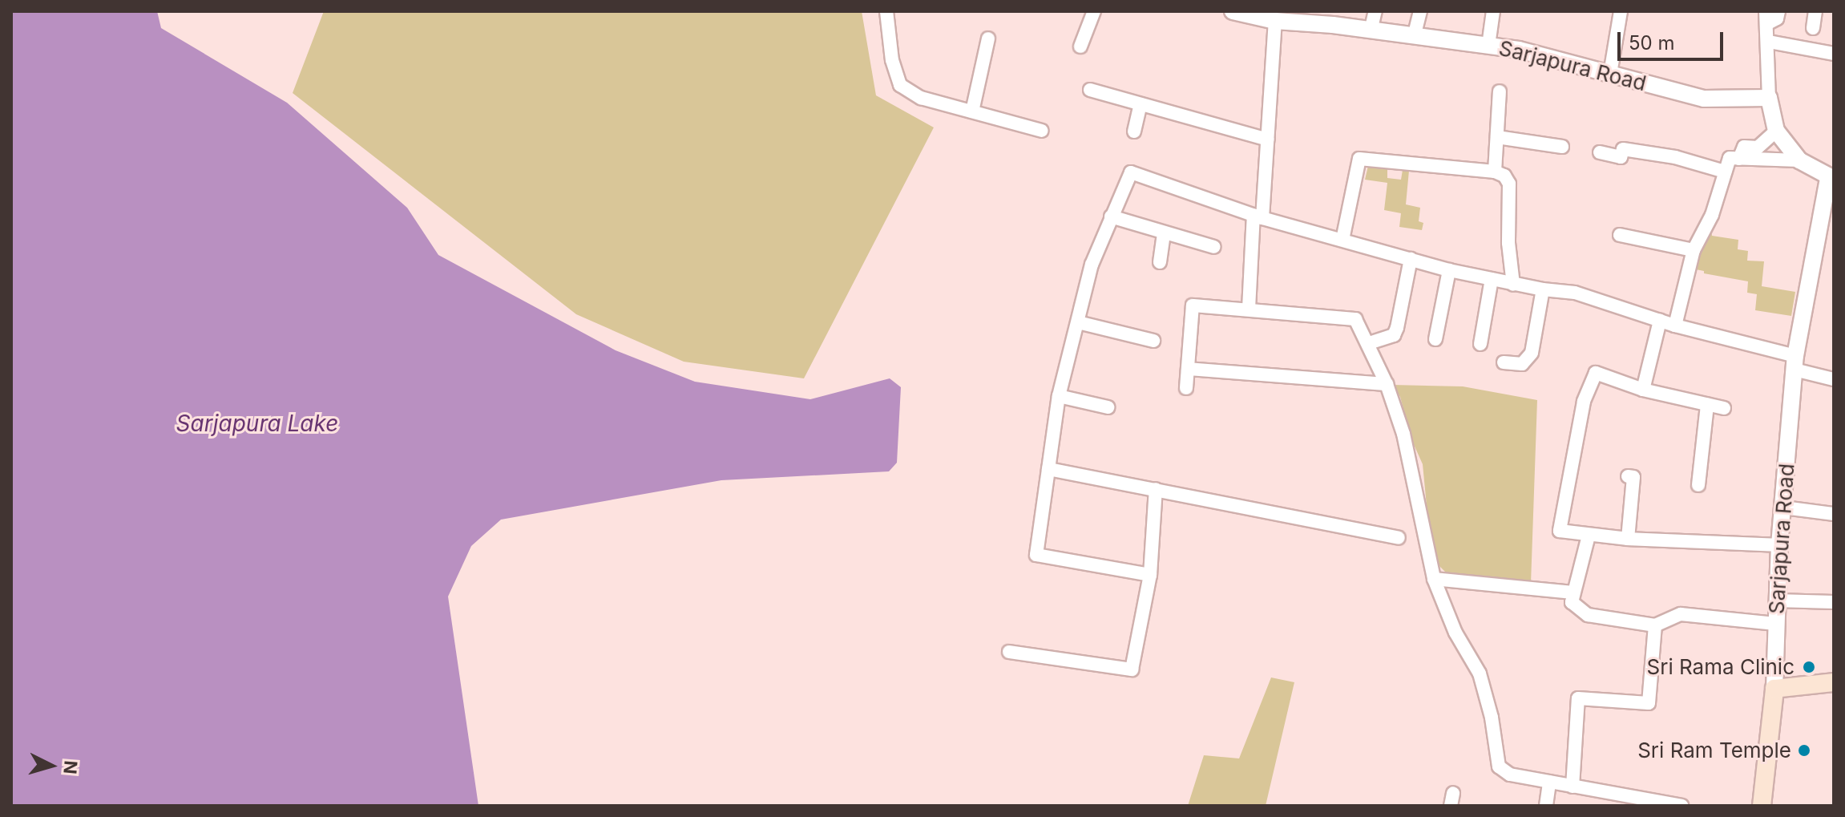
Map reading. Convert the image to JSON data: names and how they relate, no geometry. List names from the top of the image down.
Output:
{
  "streets": {
    "street": ["Sarjapura Road"]
  },
  "water": ["Sarjapura Lake"],
  "places": ["Sri Rama Clinic", "Sri Ram Temple"],
  "scale_bar": "50 m",
  "north": "right"
}
